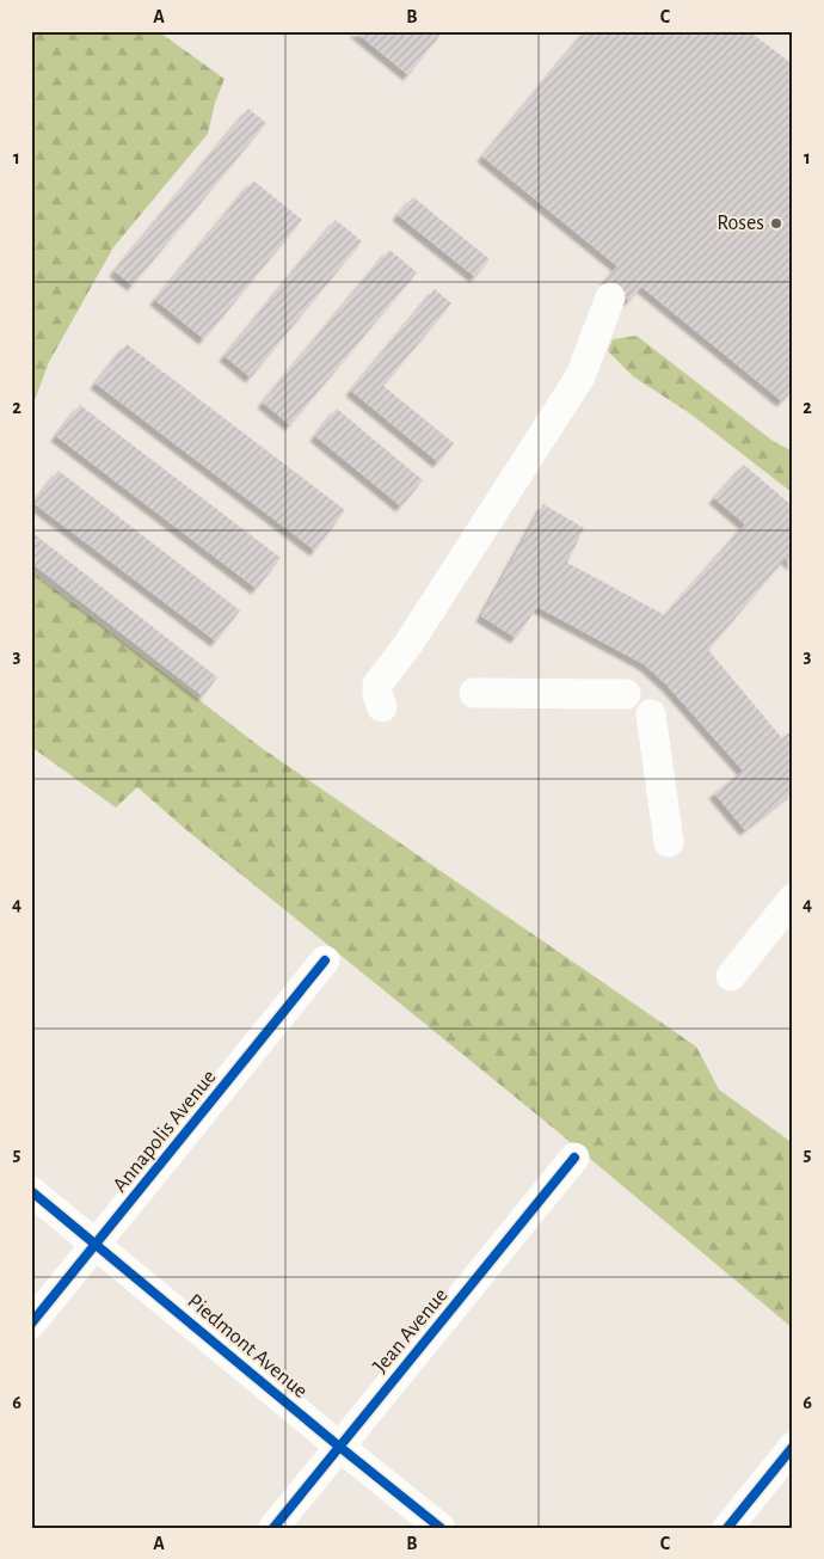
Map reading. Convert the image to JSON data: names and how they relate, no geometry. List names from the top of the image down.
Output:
{
  "streets": {
    "street": ["Annapolis Avenue", "Jean Avenue", "Piedmont Avenue"]
  },
  "crossings": [
    ["Annapolis Avenue", "Piedmont Avenue"],
    ["Jean Avenue", "Piedmont Avenue"]
  ],
  "places": ["Roses"],
  "grid": {
    "columns": ["A", "B", "C"],
    "rows": [
      "1",
      "2",
      "3",
      "4",
      "5",
      "6"
    ]
  }
}
